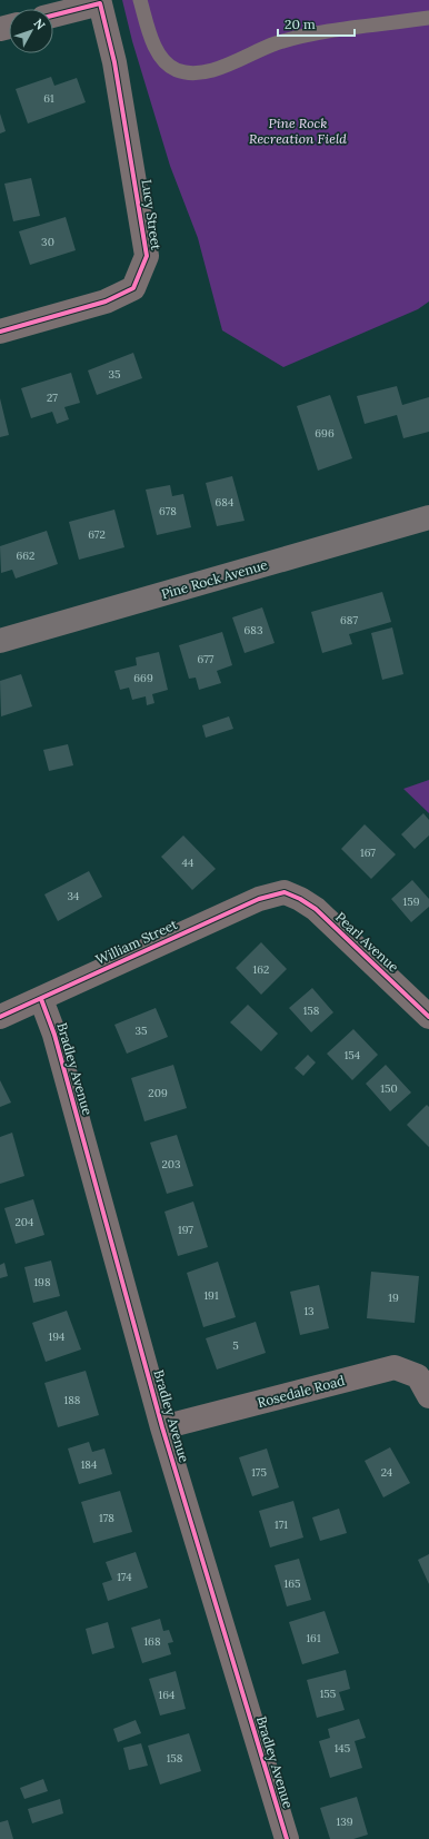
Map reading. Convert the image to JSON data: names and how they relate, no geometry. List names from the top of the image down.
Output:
{
  "streets": {
    "street": [
      "Lucy Street",
      "Pine Rock Avenue",
      "William Street",
      "Pearl Avenue",
      "Bradley Avenue",
      "Rosedale Road"
    ]
  },
  "crossings": [
    ["William Street", "Pearl Avenue"],
    ["William Street", "Bradley Avenue"],
    ["Bradley Avenue", "Rosedale Road"]
  ],
  "parks": ["Pine Rock Recreation Field"],
  "house_numbers": [
    "61",
    "30",
    "35",
    "27",
    "696",
    "684",
    "678",
    "672",
    "662",
    "687",
    "683",
    "677",
    "669",
    "167",
    "44",
    "34",
    "159",
    "162",
    "158",
    "35",
    "154",
    "150",
    "209",
    "203",
    "204",
    "197",
    "198",
    "191",
    "19",
    "13",
    "194",
    "5",
    "188",
    "184",
    "175",
    "24",
    "178",
    "171",
    "174",
    "165",
    "161",
    "168",
    "155",
    "164",
    "145",
    "158",
    "139"
  ],
  "scale_bar": "20 m",
  "north": "top right"
}
